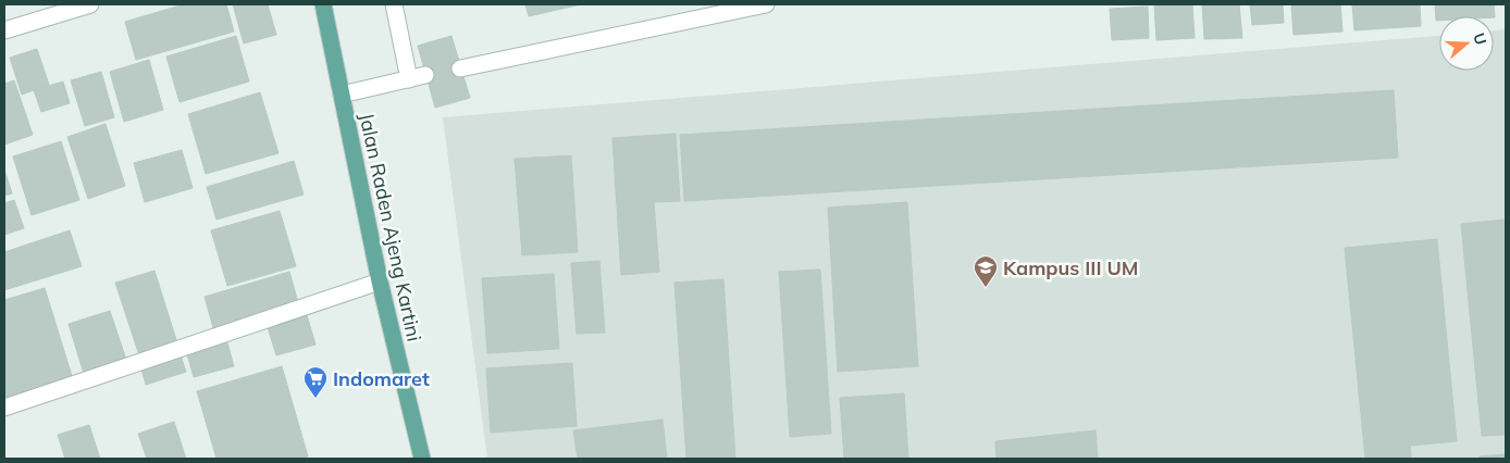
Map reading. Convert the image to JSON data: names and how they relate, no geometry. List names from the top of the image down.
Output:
{
  "streets": {
    "main road": ["Jalan Raden Ajeng Kartini"]
  },
  "places": {
    "school or university": ["Kampus III UM"],
    "supermarket": ["Indomaret"]
  },
  "north": "right"
}
